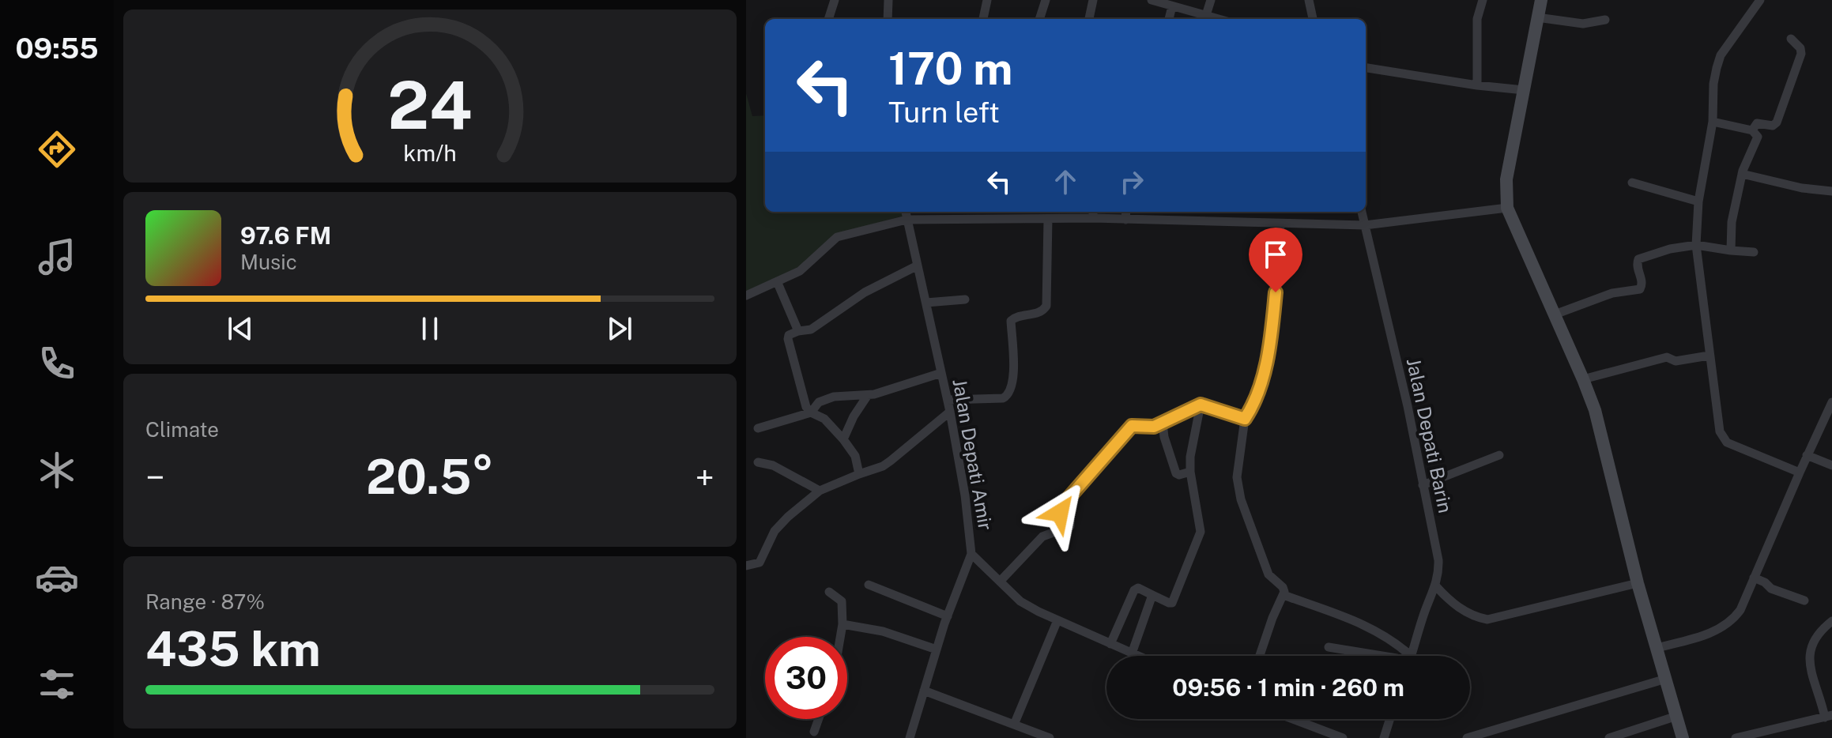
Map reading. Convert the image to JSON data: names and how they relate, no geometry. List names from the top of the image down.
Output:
{
  "streets": {
    "street": ["Jalan Depati Barin", "Jalan Depati Amir"]
  },
  "page": {
    "tabs": "09:55",
    "turn": ["170 m", "Turn left"],
    "song": ["97.6 FM", "Music"],
    "tile": [
      "Climate",
      ["Range · 87%", "435 km"]
    ],
    "heat": ["−", "20.5°", "+"],
    "limit": "30",
    "trip": "09:56 · 1 min · 260 m",
    "gauge": ["24", "km/h"]
  }
}
